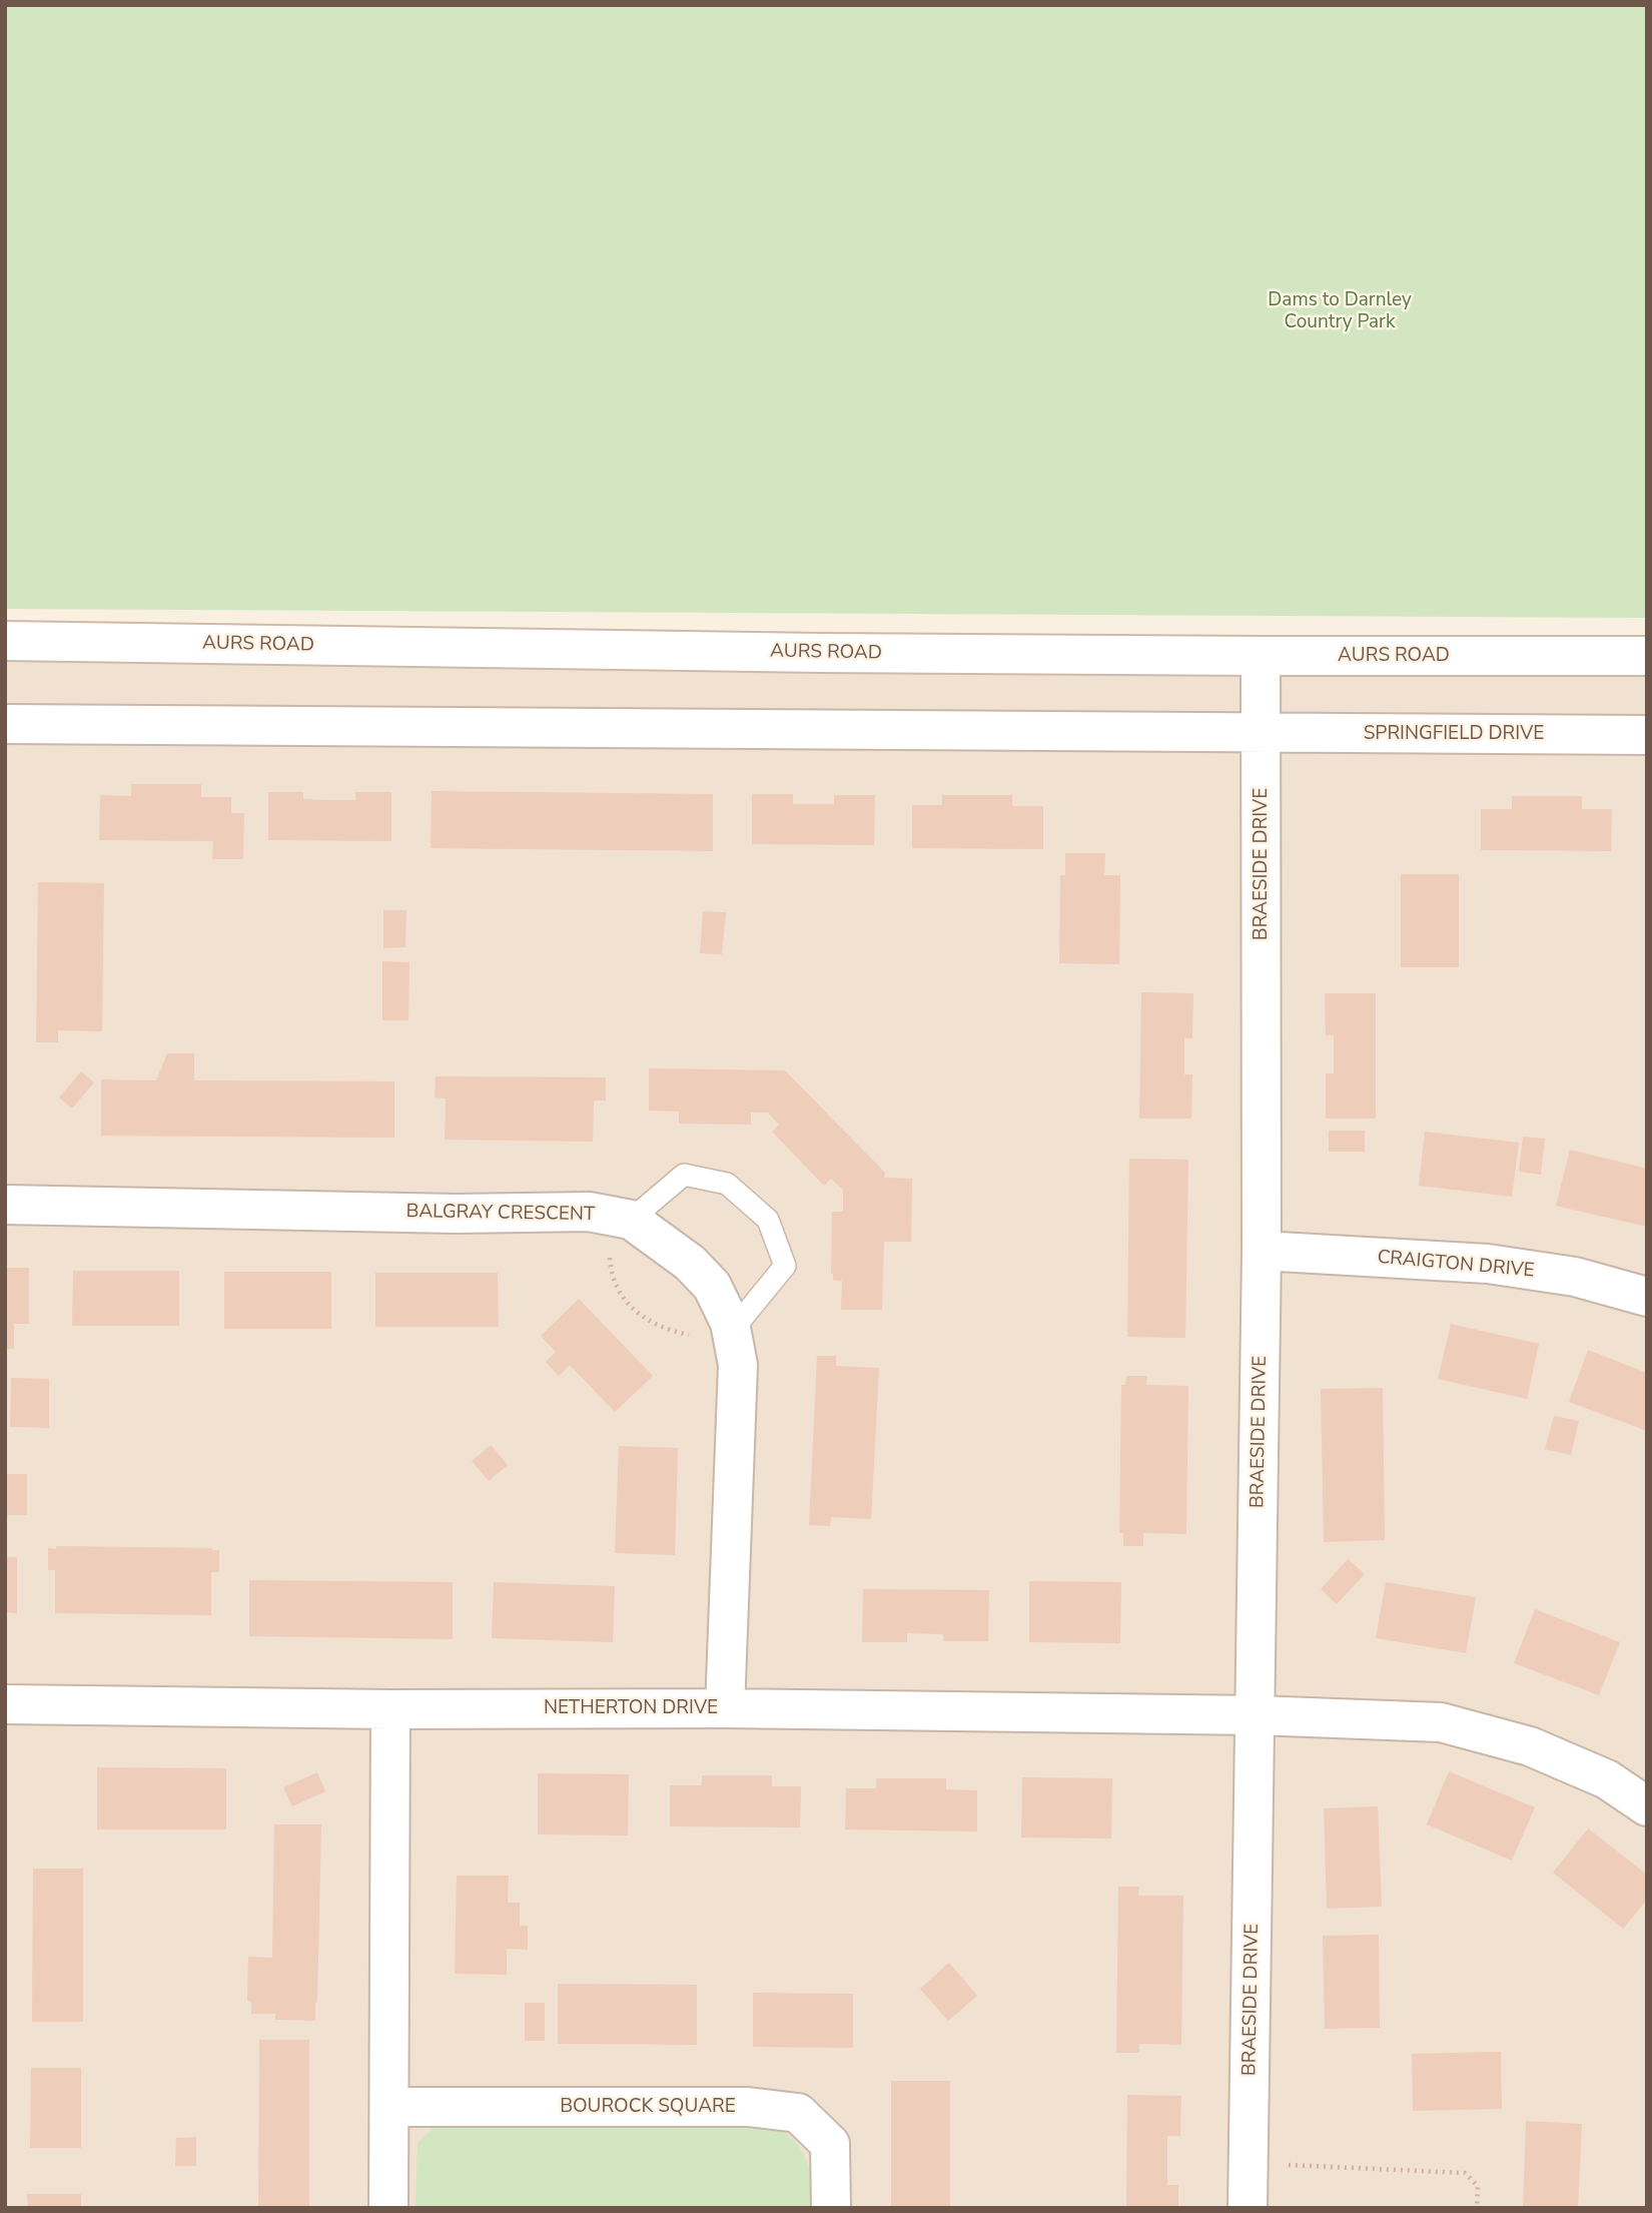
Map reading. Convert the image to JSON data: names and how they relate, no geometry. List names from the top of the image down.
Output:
{
  "streets": {
    "street": [
      "AURS ROAD",
      "SPRINGFIELD DRIVE",
      "BRAESIDE DRIVE",
      "BALGRAY CRESCENT",
      "CRAIGTON DRIVE",
      "NETHERTON DRIVE",
      "BOUROCK SQUARE"
    ]
  },
  "crossings": [
    ["AURS ROAD", "BRAESIDE DRIVE"],
    ["SPRINGFIELD DRIVE", "BRAESIDE DRIVE"],
    ["BRAESIDE DRIVE", "CRAIGTON DRIVE"],
    ["BRAESIDE DRIVE", "NETHERTON DRIVE"]
  ],
  "parks": ["Dams to Darnley Country Park"]
}
